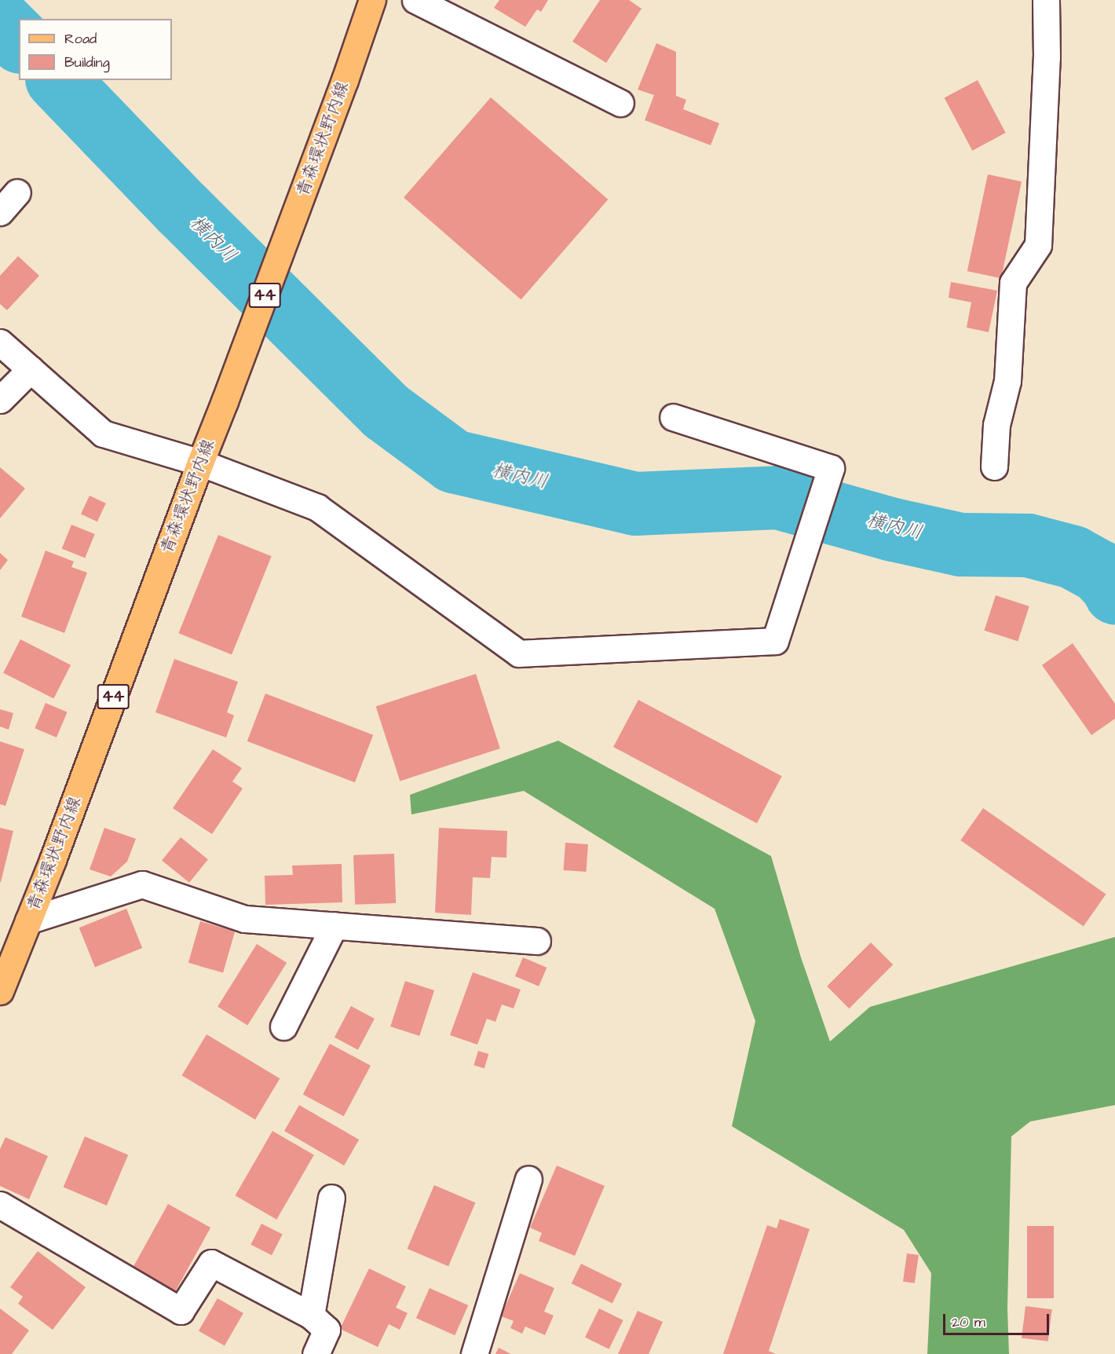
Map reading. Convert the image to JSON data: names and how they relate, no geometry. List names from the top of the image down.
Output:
{
  "streets": {
    "main road": ["青森環状野内線", "44"]
  },
  "water": ["横内川"],
  "legend": ["Road", "Building"],
  "scale_bar": "20 m"
}
